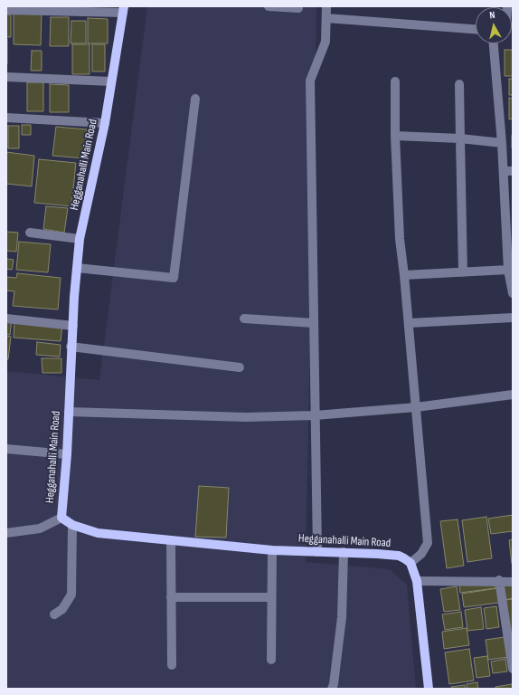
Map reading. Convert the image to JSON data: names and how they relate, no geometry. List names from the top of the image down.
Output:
{
  "streets": {
    "main road": ["Hegganahalli Main Road"]
  },
  "north": "top"
}
